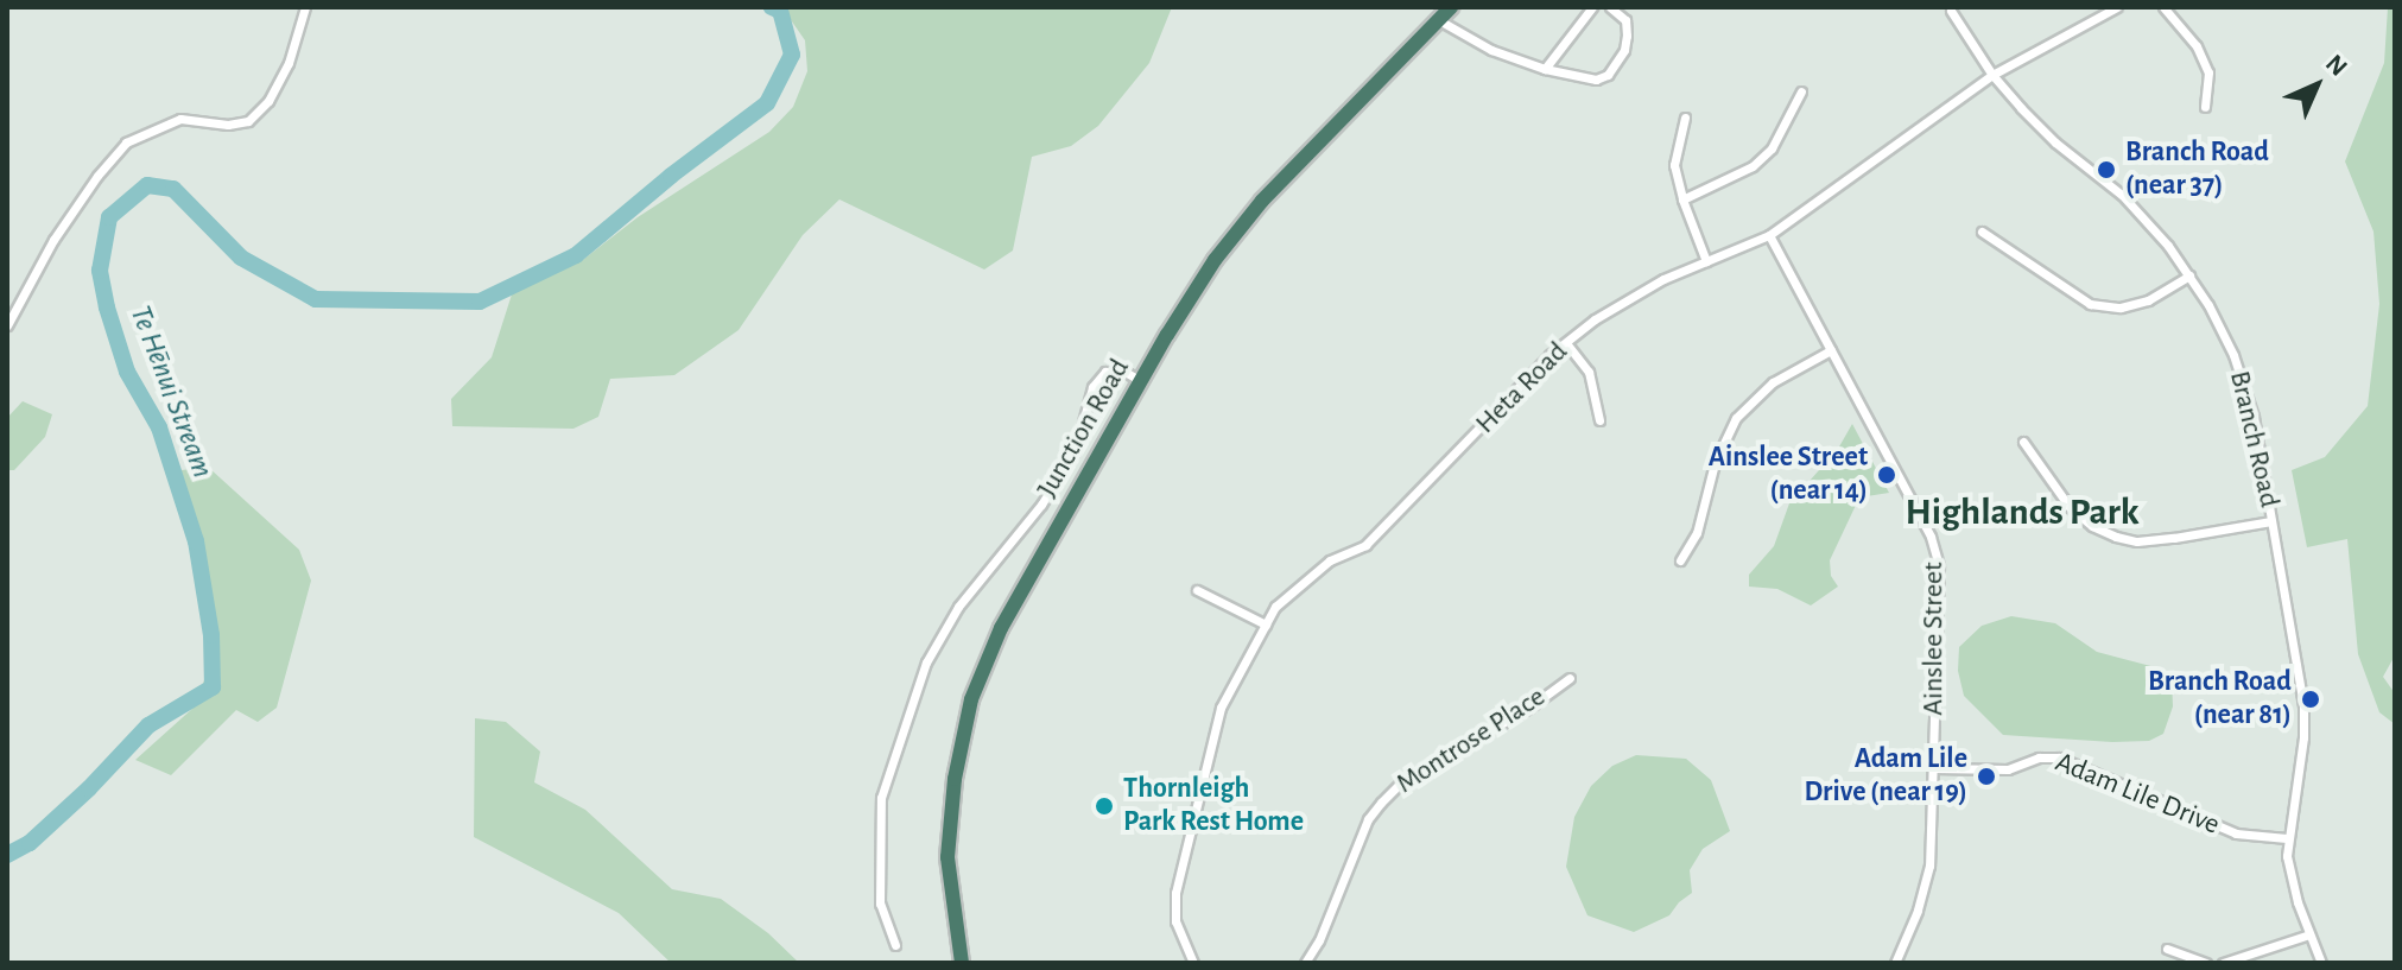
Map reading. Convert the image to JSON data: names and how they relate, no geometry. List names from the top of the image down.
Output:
{
  "streets": {
    "highway": ["Junction Road"],
    "street": [
      "Heta Road",
      "Branch Road",
      "Ainslee Street",
      "Montrose Place",
      "Adam Lile Drive"
    ]
  },
  "crossings": [
    ["Heta Road", "Branch Road"],
    ["Heta Road", "Ainslee Street"],
    ["Branch Road", "Adam Lile Drive"],
    ["Ainslee Street", "Adam Lile Drive"]
  ],
  "districts": ["Highlands Park"],
  "water": ["Te Hēnui Stream"],
  "places": [
    "Branch Road (near 37)",
    "Ainslee Street (near 14)",
    "Branch Road (near 81)",
    "Adam Lile Drive (near 19)",
    "Thornleigh Park Rest Home"
  ],
  "north": "top right"
}
